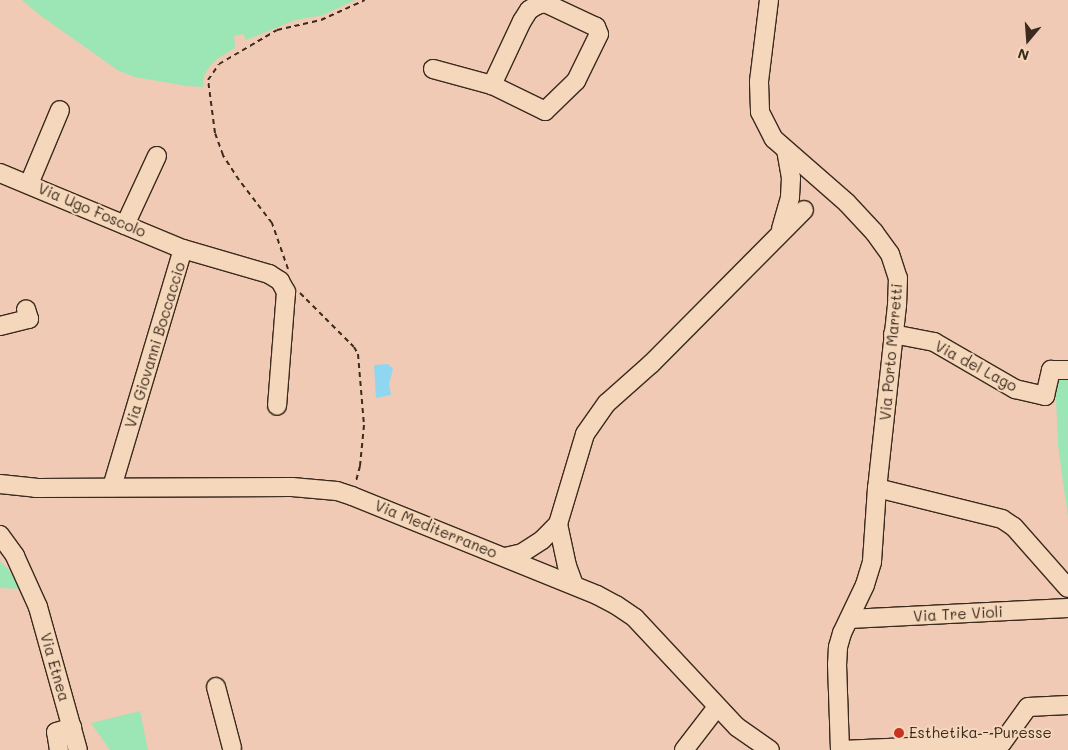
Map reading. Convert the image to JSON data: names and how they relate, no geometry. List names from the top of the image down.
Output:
{
  "streets": {
    "street": [
      "Via Ugo Foscolo",
      "Via Giovanni Boccaccio",
      "Via Porto Marretti",
      "Via del Lago",
      "Via Mediterraneo",
      "Via Tre Violi",
      "Via Etnea"
    ]
  },
  "crossings": [
    ["Via Ugo Foscolo", "Via Giovanni Boccaccio"],
    ["Via Giovanni Boccaccio", "Via Mediterraneo"],
    ["Via Porto Marretti", "Via del Lago"],
    ["Via Porto Marretti", "Via Tre Violi"]
  ],
  "places": ["Esthetika - Puresse"],
  "north": "bottom"
}
